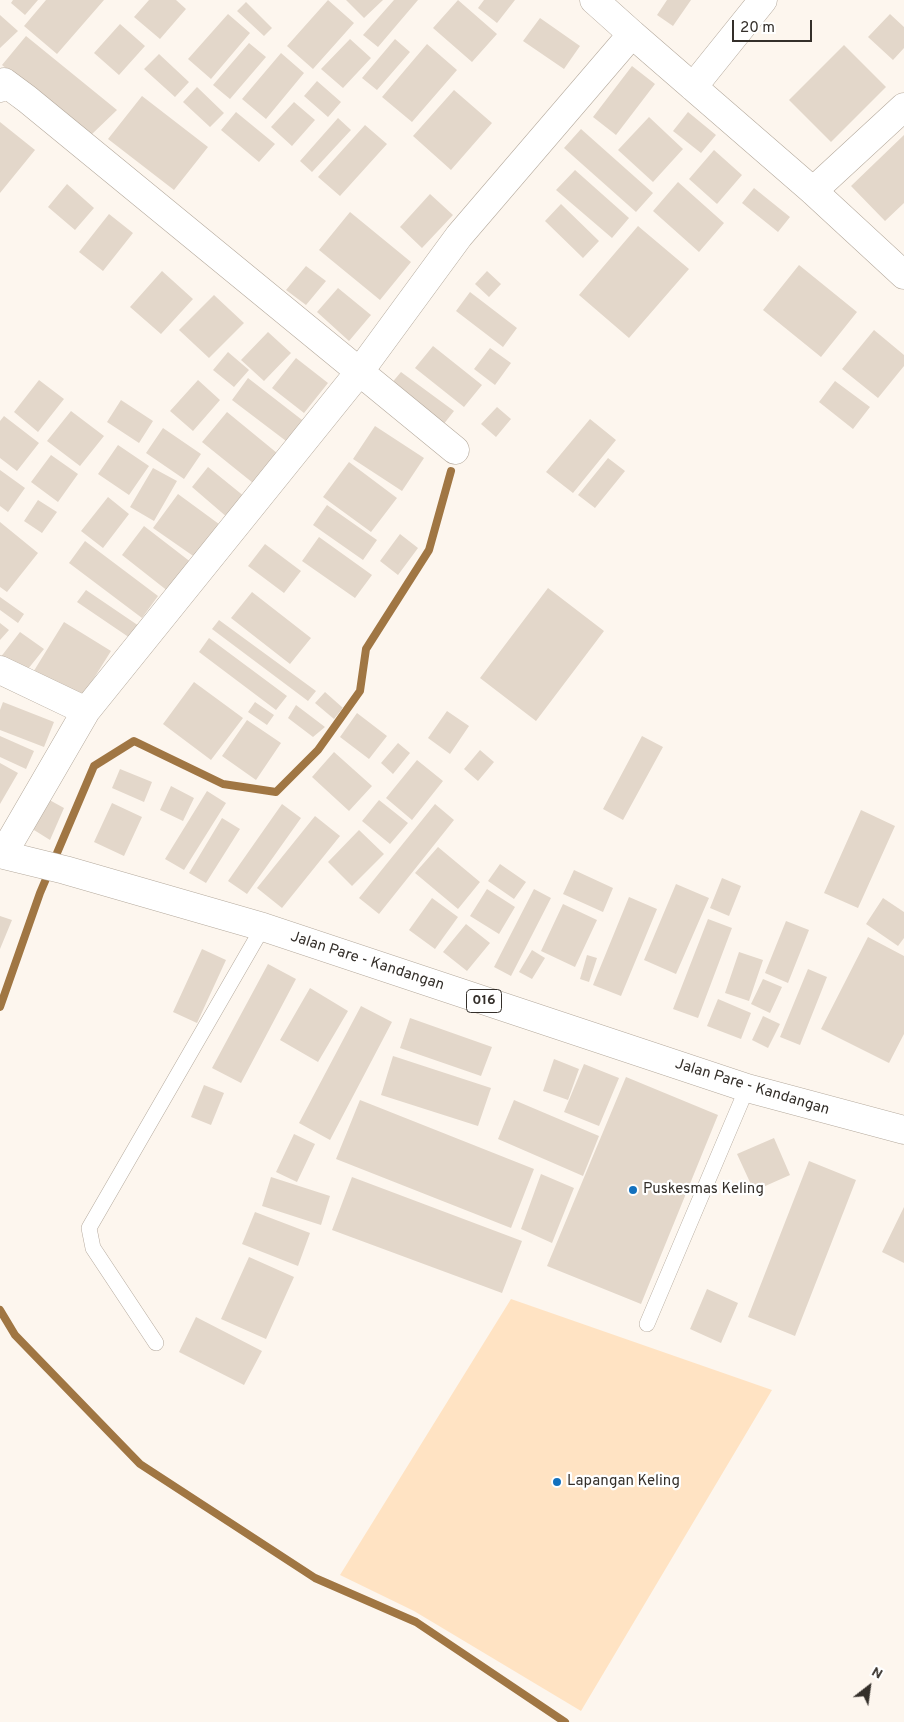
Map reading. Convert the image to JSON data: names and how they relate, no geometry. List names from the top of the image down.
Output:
{
  "streets": {
    "street": ["Jalan Pare - Kandangan", "016"]
  },
  "places": ["Puskesmas Keling", "Lapangan Keling"],
  "scale_bar": "20 m",
  "north": "top right"
}
